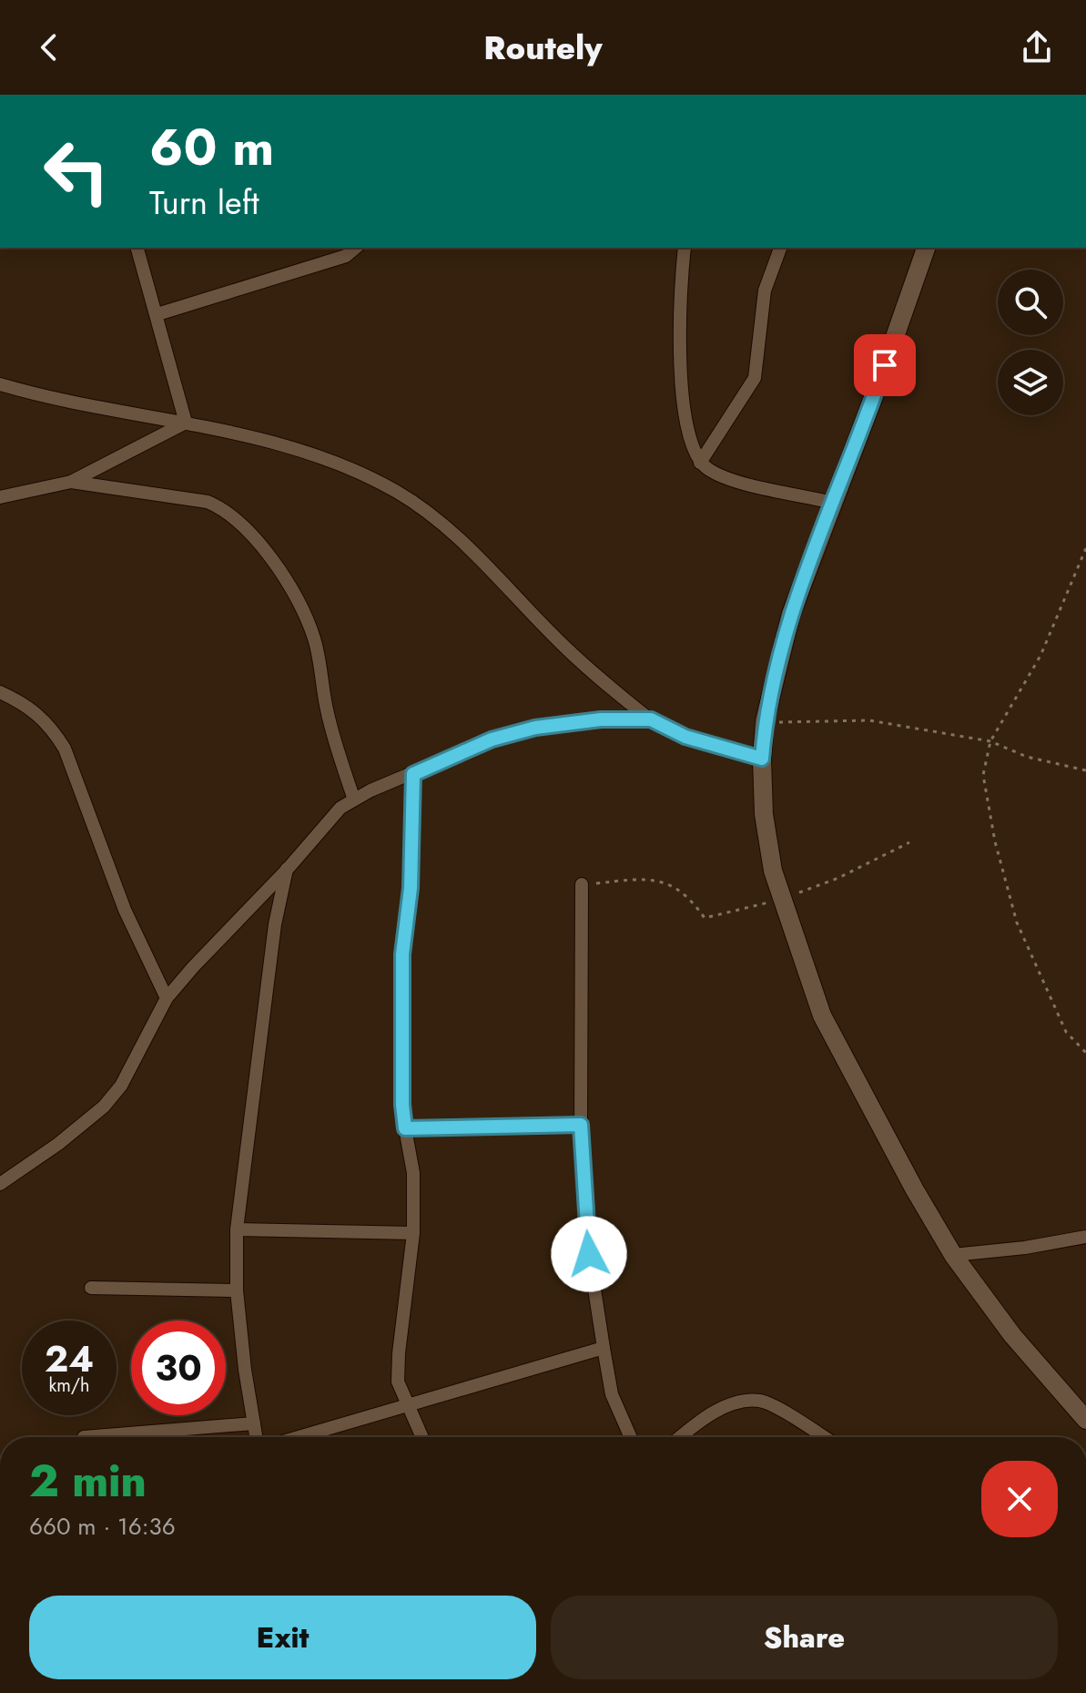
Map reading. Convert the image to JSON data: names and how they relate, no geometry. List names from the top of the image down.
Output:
{
  "page": {
    "header": "Routely",
    "turn": ["60 m", "Turn left"],
    "speed": "24 km/h",
    "limit": "30",
    "heading": ["2 min", "660 m · 16:36"],
    "buttons": ["Exit", "Share"]
  }
}
